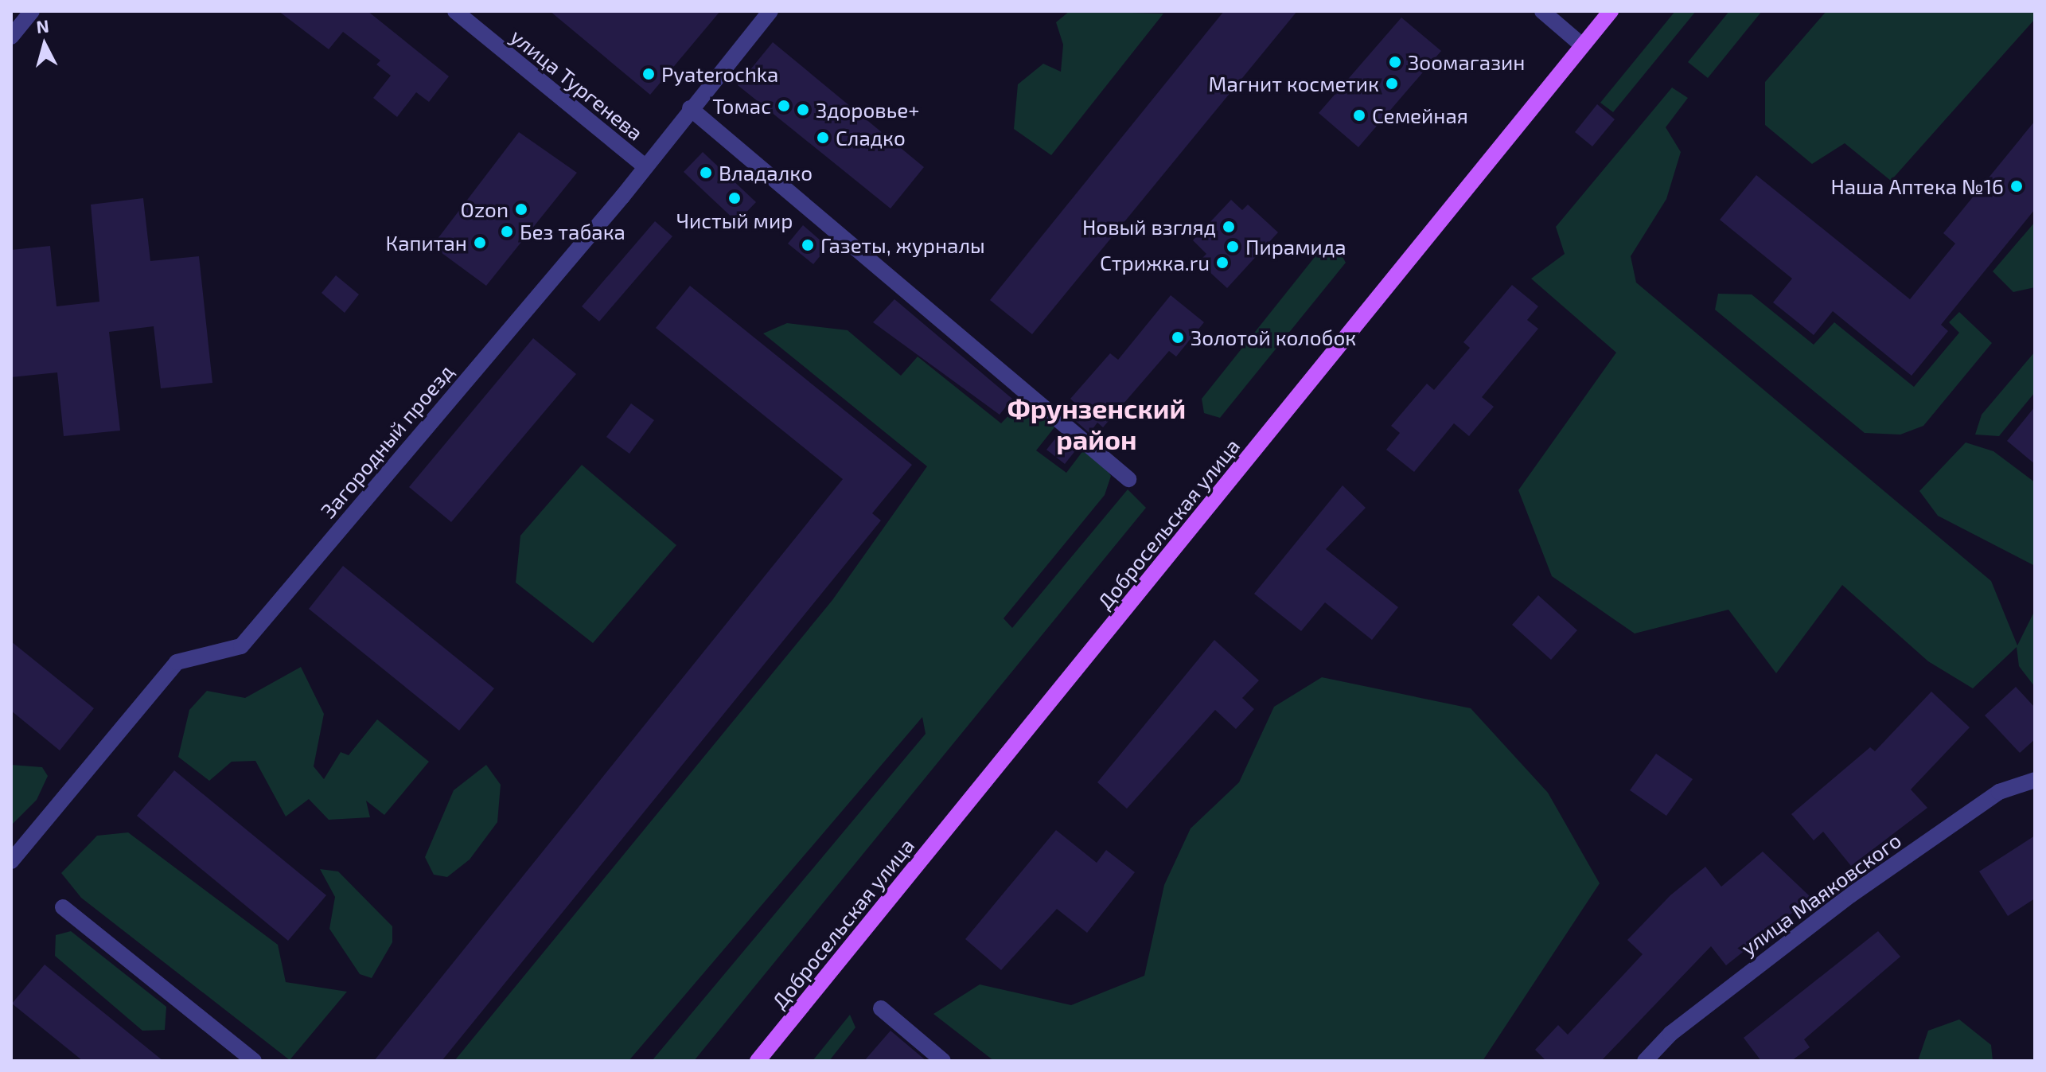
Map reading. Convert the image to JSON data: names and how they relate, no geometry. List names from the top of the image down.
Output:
{
  "streets": {
    "main road": ["Добросельская улица"],
    "street": ["улица Тургенева", "Загородный проезд", "улица Маяковского"]
  },
  "crossings": [
    ["улица Тургенева", "Загородный проезд"]
  ],
  "districts": ["Фрунзенский район"],
  "places": [
    "Зоомагазин",
    "Pyaterochka",
    "Магнит косметик",
    "Томас",
    "Здоровье+",
    "Семейная",
    "Сладко",
    "Владалко",
    "Наша Аптека №16",
    "Чистый мир",
    "Ozon",
    "Новый взгляд",
    "Без табака",
    "Капитан",
    "Газеты, журналы",
    "Пирамида",
    "Стрижка.ru",
    "Золотой колобок"
  ],
  "north": "top"
}
